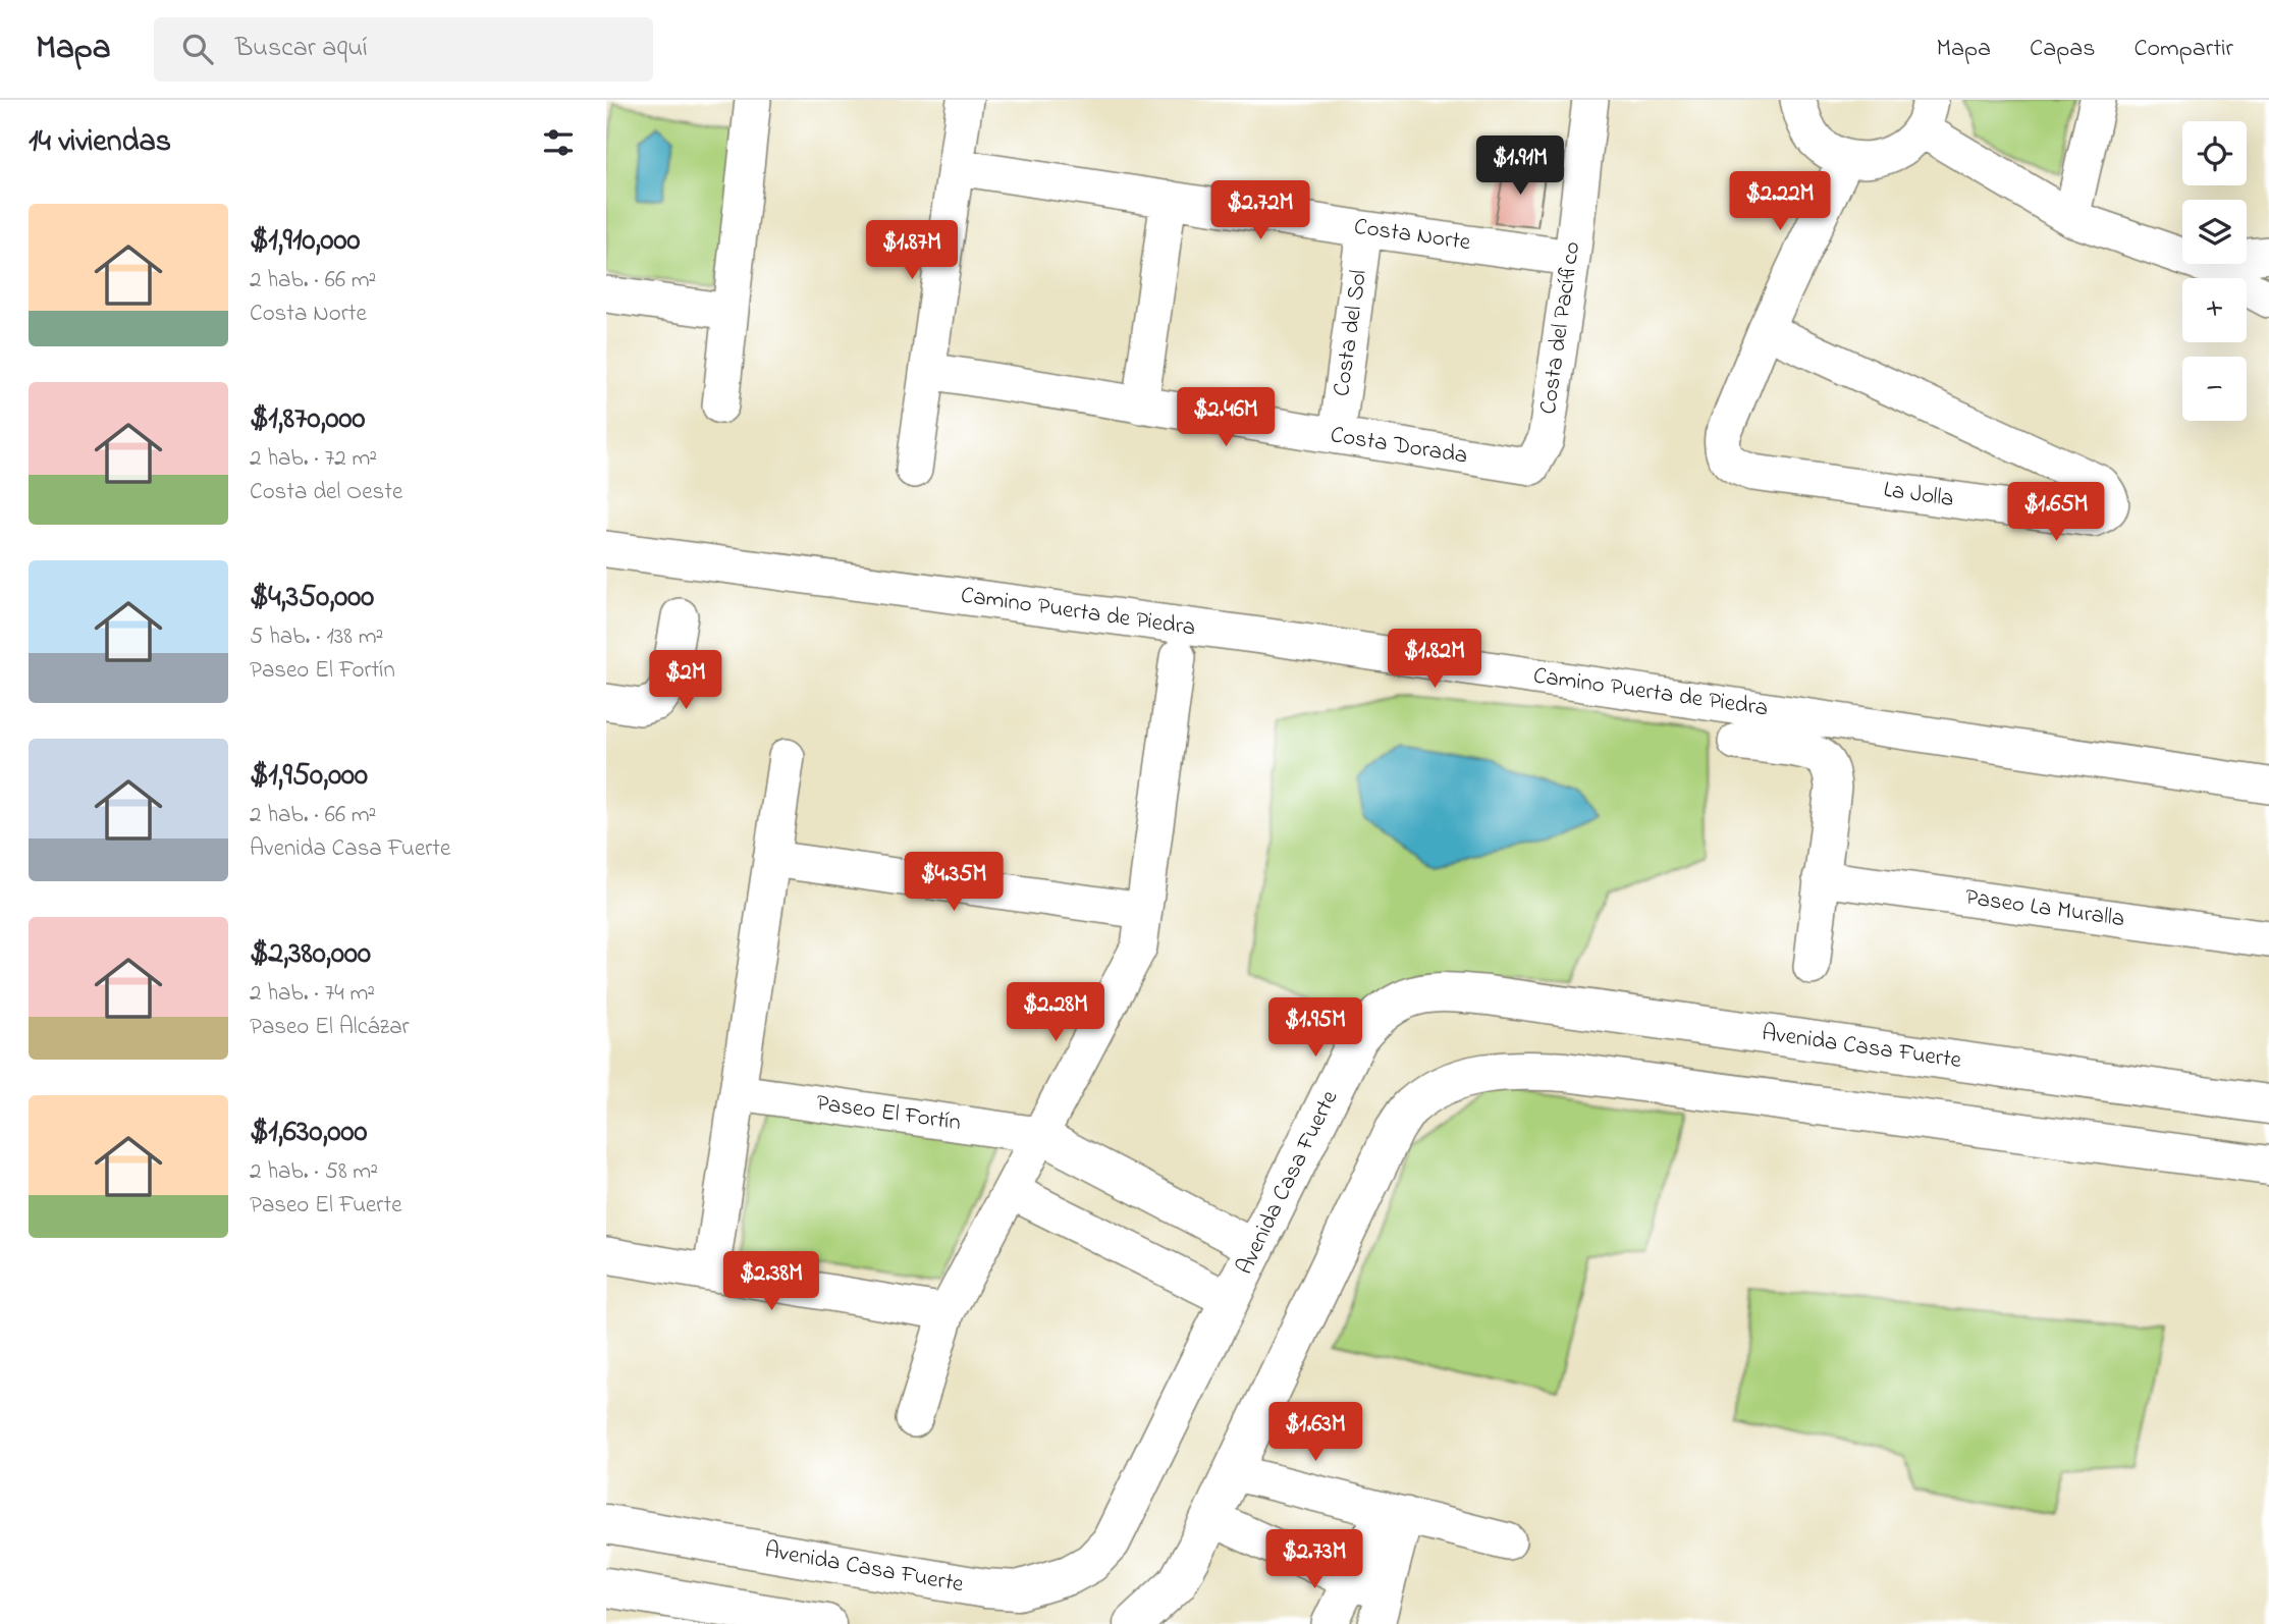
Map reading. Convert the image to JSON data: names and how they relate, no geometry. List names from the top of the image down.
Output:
{
  "streets": {
    "street": [
      "Costa Norte",
      "Costa del Pacífico",
      "Costa del Sol",
      "Costa Dorada",
      "La Jolla",
      "Camino Puerta de Piedra",
      "Paseo La Muralla",
      "Avenida Casa Fuerte",
      "Paseo El Fortín"
    ]
  },
  "crossings": [
    ["Costa Norte", "Costa del Pacífico"],
    ["Costa Norte", "Costa del Sol"],
    ["Costa del Pacífico", "Costa Dorada"],
    ["Costa del Sol", "Costa Dorada"],
    ["Avenida Casa Fuerte", "Paseo El Fortín"]
  ],
  "page": {
    "header": "Mapa",
    "search": "Buscar aquí",
    "nav": ["Mapa", "Capas", "Compartir"],
    "heading": "14 viviendas",
    "map_buttons": ["+", "−"],
    "price": [
      "$1.91M",
      "$2.22M",
      "$2.72M",
      "$1.87M",
      "$2.46M",
      "$1.65M",
      "$1.82M",
      "$2M",
      "$4.35M",
      "$2.28M",
      "$1.95M",
      "$2.38M",
      "$1.63M",
      "$2.73M"
    ],
    "list": [
      {
        "name": "$1,910,000",
        "note": "2 hab. · 66 m² · Costa Norte"
      },
      {
        "name": "$1,870,000",
        "note": "2 hab. · 72 m² · Costa del Oeste"
      },
      {
        "name": "$4,350,000",
        "note": "5 hab. · 138 m² · Paseo El Fortín"
      },
      {
        "name": "$1,950,000",
        "note": "2 hab. · 66 m² · Avenida Casa Fuerte"
      },
      {
        "name": "$2,380,000",
        "note": "2 hab. · 74 m² · Paseo El Alcázar"
      },
      {
        "name": "$1,630,000",
        "note": "2 hab. · 58 m² · Paseo El Fuerte"
      }
    ]
  }
}
